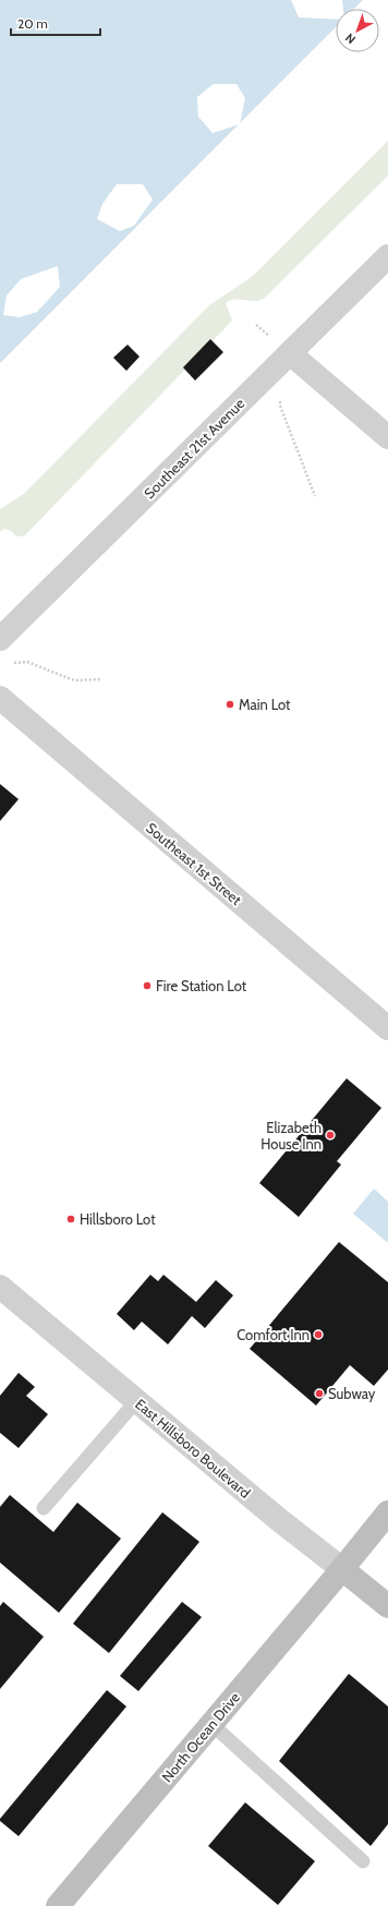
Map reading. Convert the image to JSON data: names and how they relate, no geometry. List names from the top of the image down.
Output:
{
  "streets": {
    "main road": ["East Hillsboro Boulevard", "North Ocean Drive"],
    "street": ["Southeast 21st Avenue", "Southeast 1st Street"]
  },
  "crossings": [
    ["East Hillsboro Boulevard", "North Ocean Drive"]
  ],
  "places": [
    "Main Lot",
    "Fire Station Lot",
    "Elizabeth House Inn",
    "Hillsboro Lot",
    "Comfort Inn",
    "Subway"
  ],
  "scale_bar": "20 m",
  "north": "bottom left"
}
